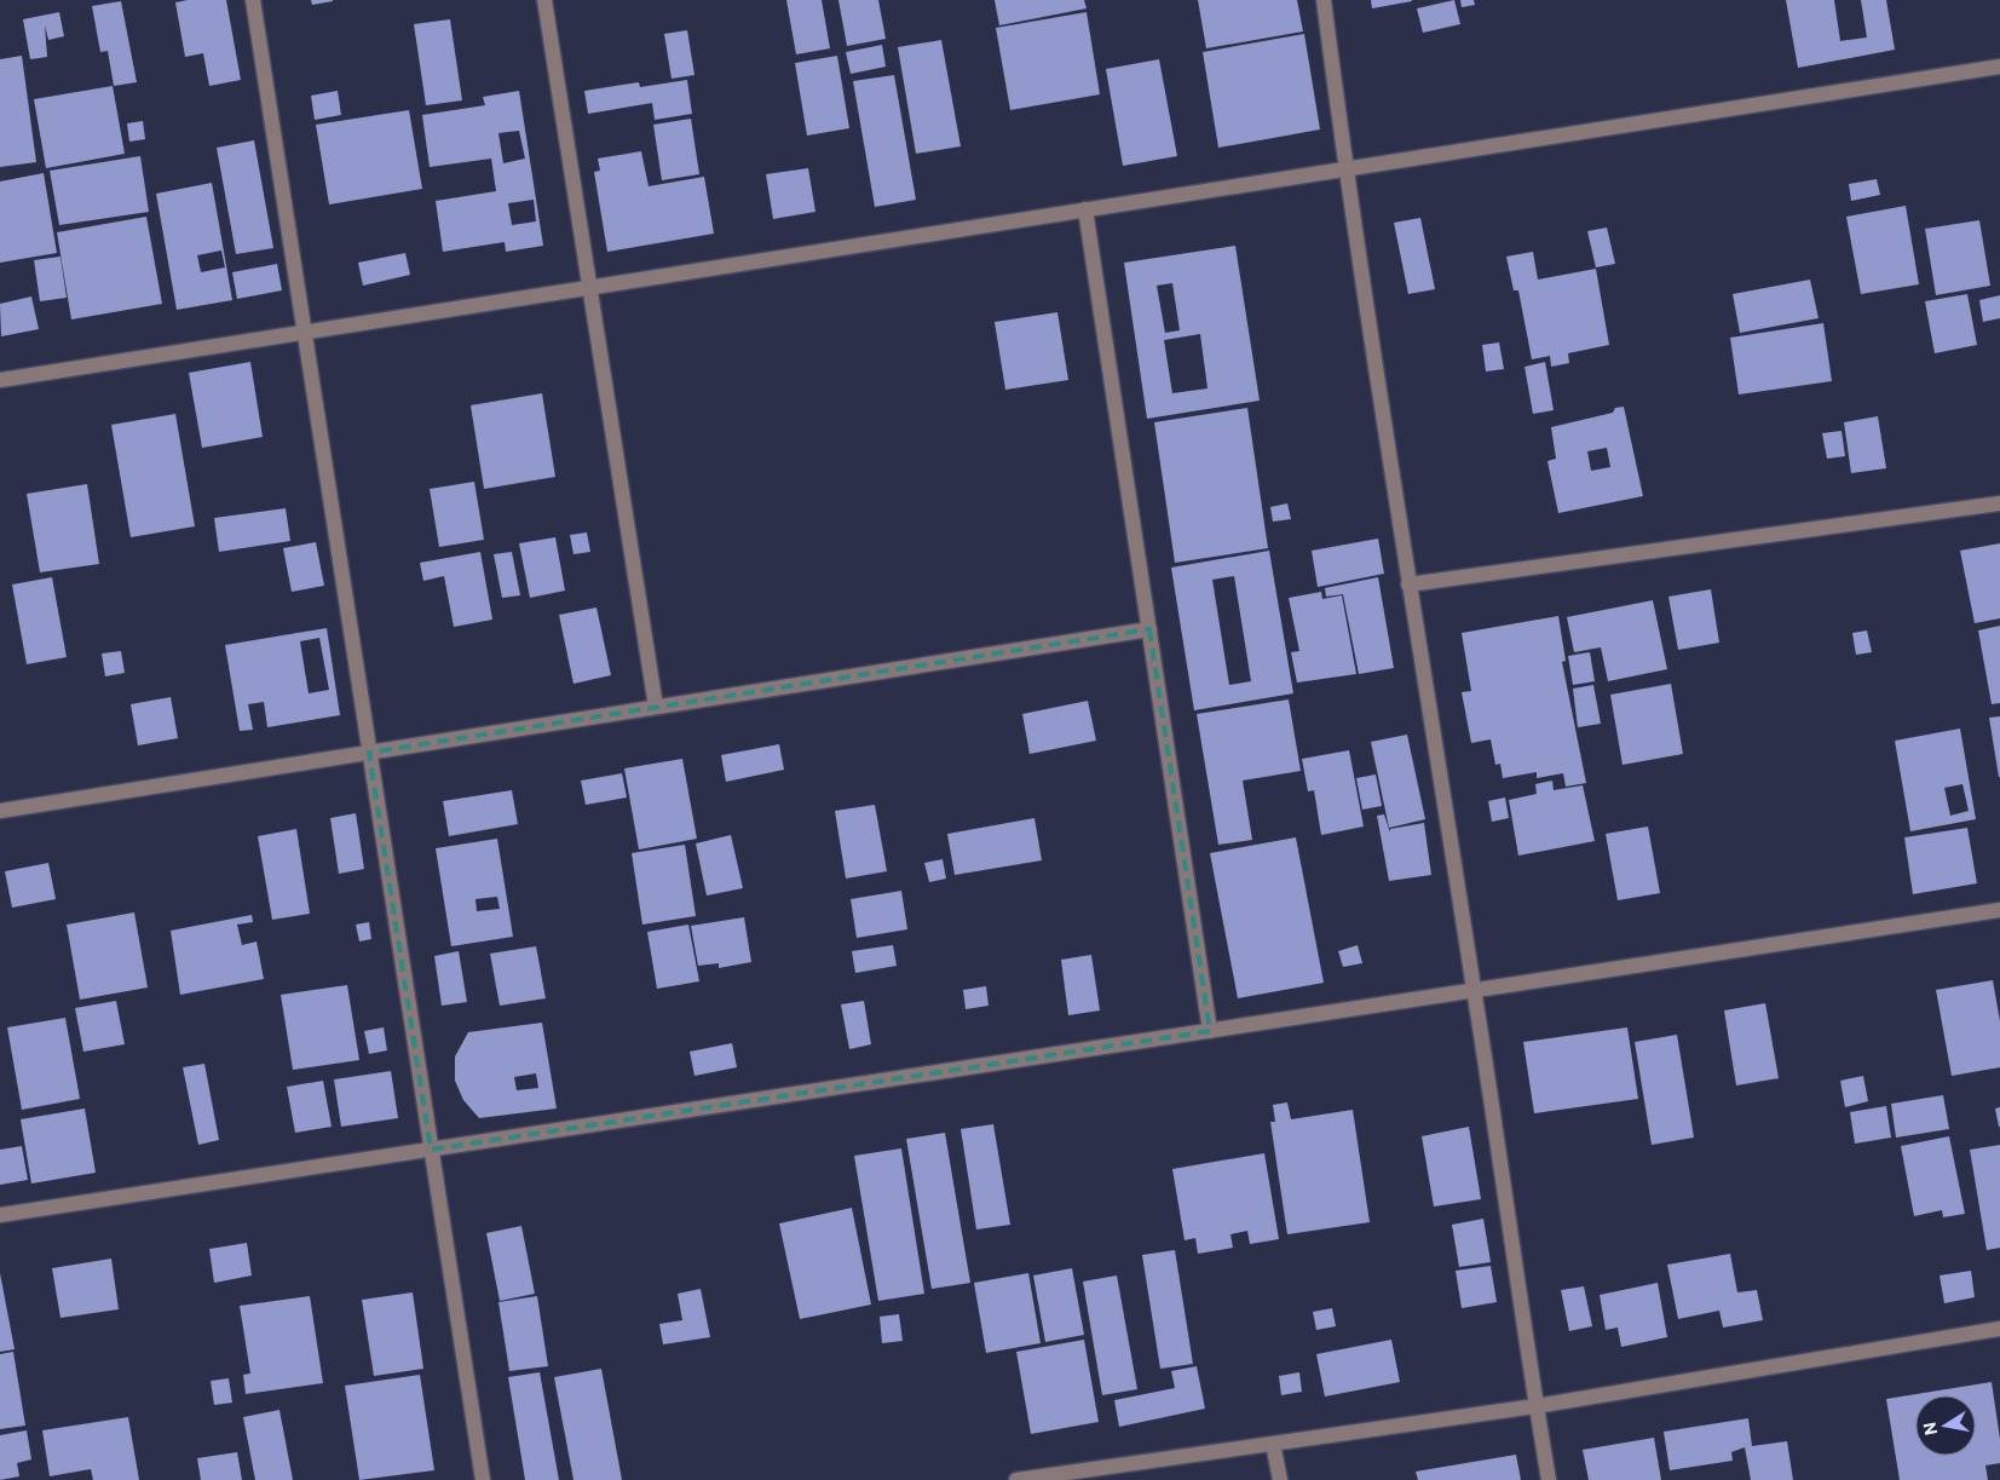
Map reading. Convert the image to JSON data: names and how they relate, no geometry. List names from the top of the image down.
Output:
{
  "north": "left"
}
